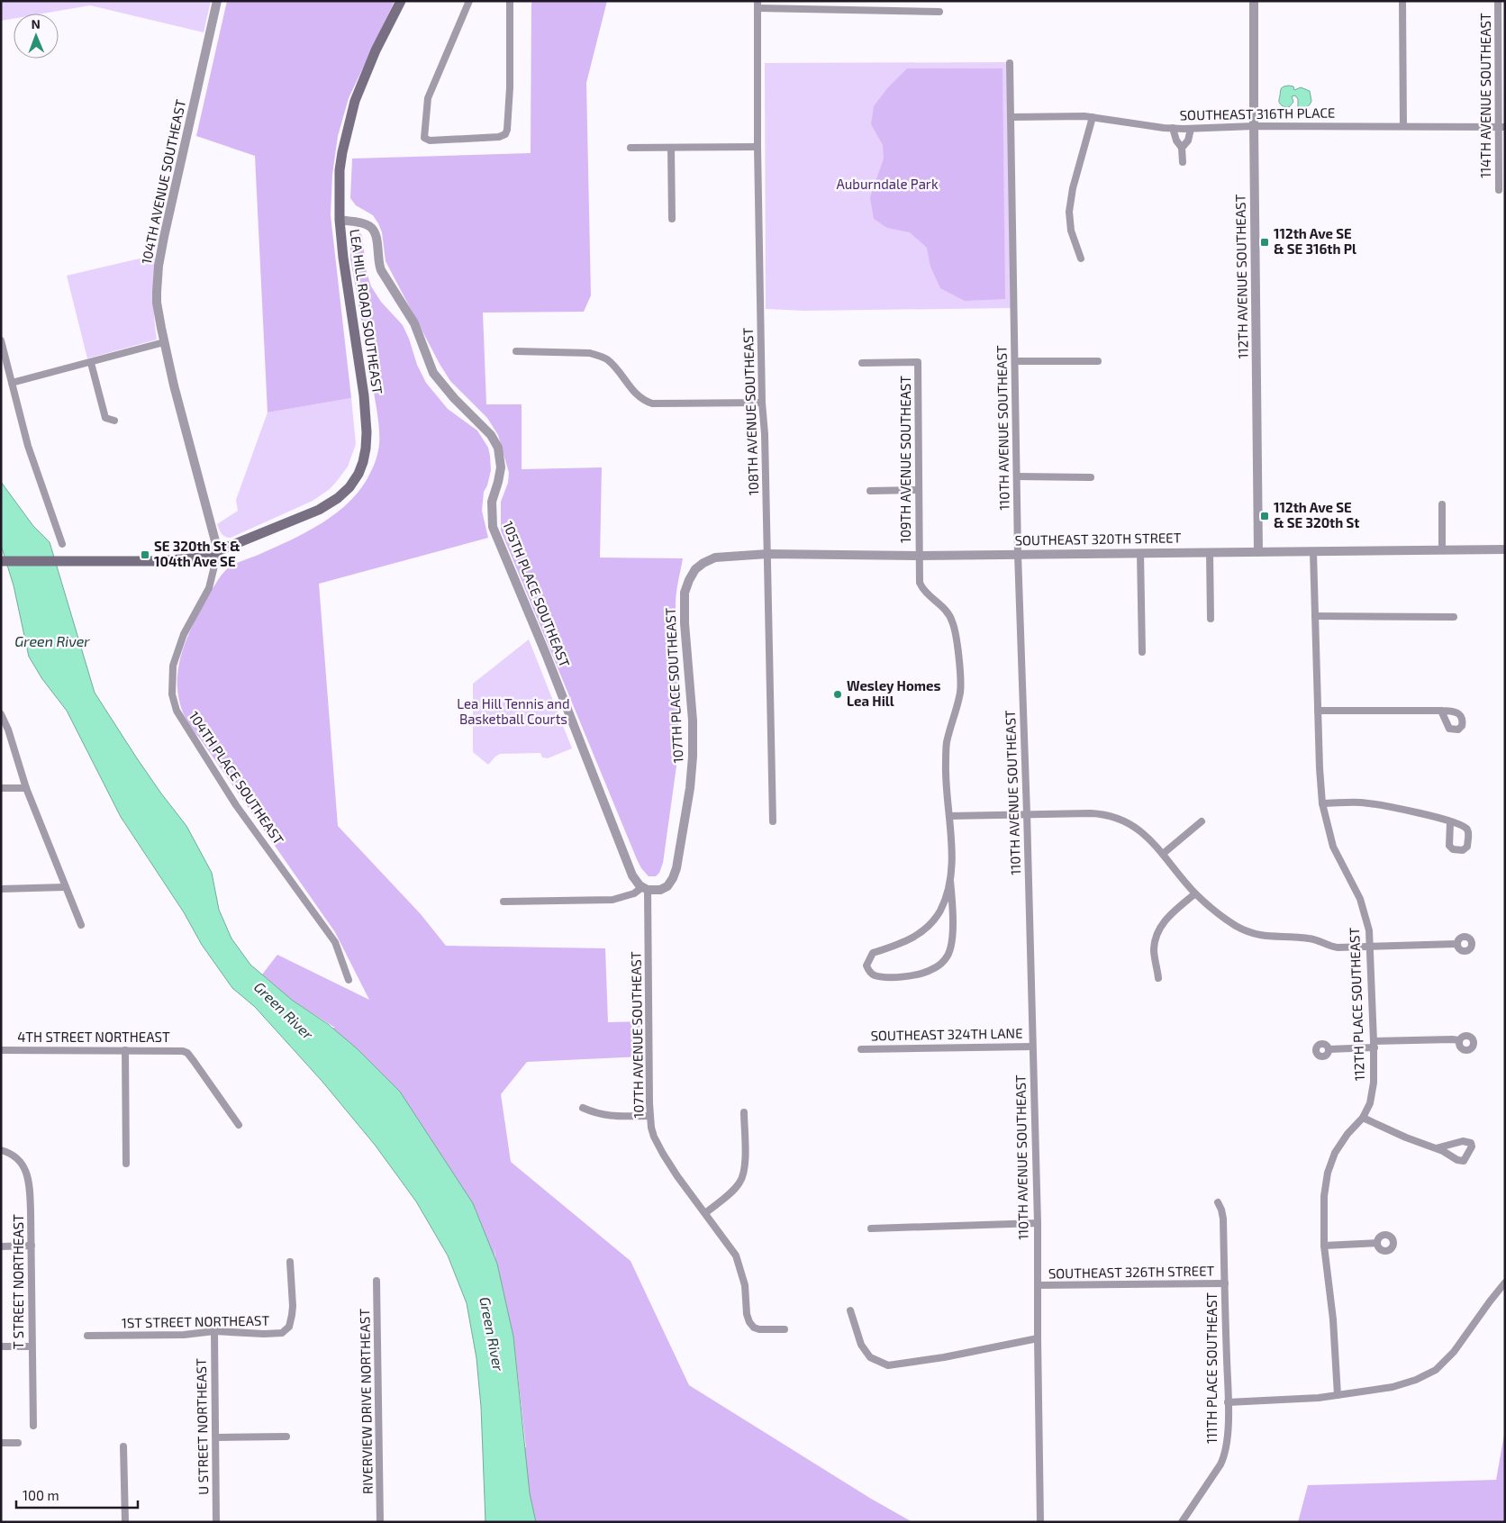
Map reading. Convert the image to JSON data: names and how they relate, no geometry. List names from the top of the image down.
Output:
{
  "streets": {
    "main road": ["LEA HILL ROAD SOUTHEAST"],
    "street": [
      "114TH AVENUE SOUTHEAST",
      "SOUTHEAST 316TH PLACE",
      "104TH AVENUE SOUTHEAST",
      "112TH AVENUE SOUTHEAST",
      "108TH AVENUE SOUTHEAST",
      "110TH AVENUE SOUTHEAST",
      "109TH AVENUE SOUTHEAST",
      "SOUTHEAST 320TH STREET",
      "105TH PLACE SOUTHEAST",
      "107TH PLACE SOUTHEAST",
      "104TH PLACE SOUTHEAST",
      "112TH PLACE SOUTHEAST",
      "107TH AVENUE SOUTHEAST",
      "SOUTHEAST 324TH LANE",
      "4TH STREET NORTHEAST",
      "SOUTHEAST 326TH STREET",
      "T STREET NORTHEAST",
      "1ST STREET NORTHEAST",
      "111TH PLACE SOUTHEAST",
      "RIVERVIEW DRIVE NORTHEAST",
      "U STREET NORTHEAST"
    ]
  },
  "crossings": [
    ["114TH AVENUE SOUTHEAST", "SOUTHEAST 316TH PLACE"],
    ["SOUTHEAST 316TH PLACE", "112TH AVENUE SOUTHEAST"],
    ["SOUTHEAST 316TH PLACE", "110TH AVENUE SOUTHEAST"],
    ["104TH AVENUE SOUTHEAST", "LEA HILL ROAD SOUTHEAST"],
    ["104TH AVENUE SOUTHEAST", "104TH PLACE SOUTHEAST"],
    ["112TH AVENUE SOUTHEAST", "SOUTHEAST 320TH STREET"],
    ["LEA HILL ROAD SOUTHEAST", "105TH PLACE SOUTHEAST"],
    ["LEA HILL ROAD SOUTHEAST", "104TH PLACE SOUTHEAST"],
    ["108TH AVENUE SOUTHEAST", "SOUTHEAST 320TH STREET"],
    ["110TH AVENUE SOUTHEAST", "SOUTHEAST 320TH STREET"],
    ["110TH AVENUE SOUTHEAST", "SOUTHEAST 324TH LANE"],
    ["110TH AVENUE SOUTHEAST", "SOUTHEAST 326TH STREET"],
    ["109TH AVENUE SOUTHEAST", "SOUTHEAST 320TH STREET"],
    ["SOUTHEAST 320TH STREET", "107TH PLACE SOUTHEAST"],
    ["SOUTHEAST 320TH STREET", "112TH PLACE SOUTHEAST"],
    ["105TH PLACE SOUTHEAST", "107TH PLACE SOUTHEAST"],
    ["105TH PLACE SOUTHEAST", "107TH AVENUE SOUTHEAST"],
    ["107TH PLACE SOUTHEAST", "107TH AVENUE SOUTHEAST"],
    ["SOUTHEAST 326TH STREET", "111TH PLACE SOUTHEAST"],
    ["1ST STREET NORTHEAST", "U STREET NORTHEAST"]
  ],
  "water": ["Green River"],
  "parks": ["Auburndale Park", "Lea Hill Tennis and Basketball Courts"],
  "places": {
    "transit": ["112th Ave SE & SE 316th Pl", "112th Ave SE & SE 320th St", "SE 320th St & 104th Ave SE"],
    "other": ["Wesley Homes Lea Hill"]
  },
  "scale_bar": "100 m",
  "north": "top"
}
